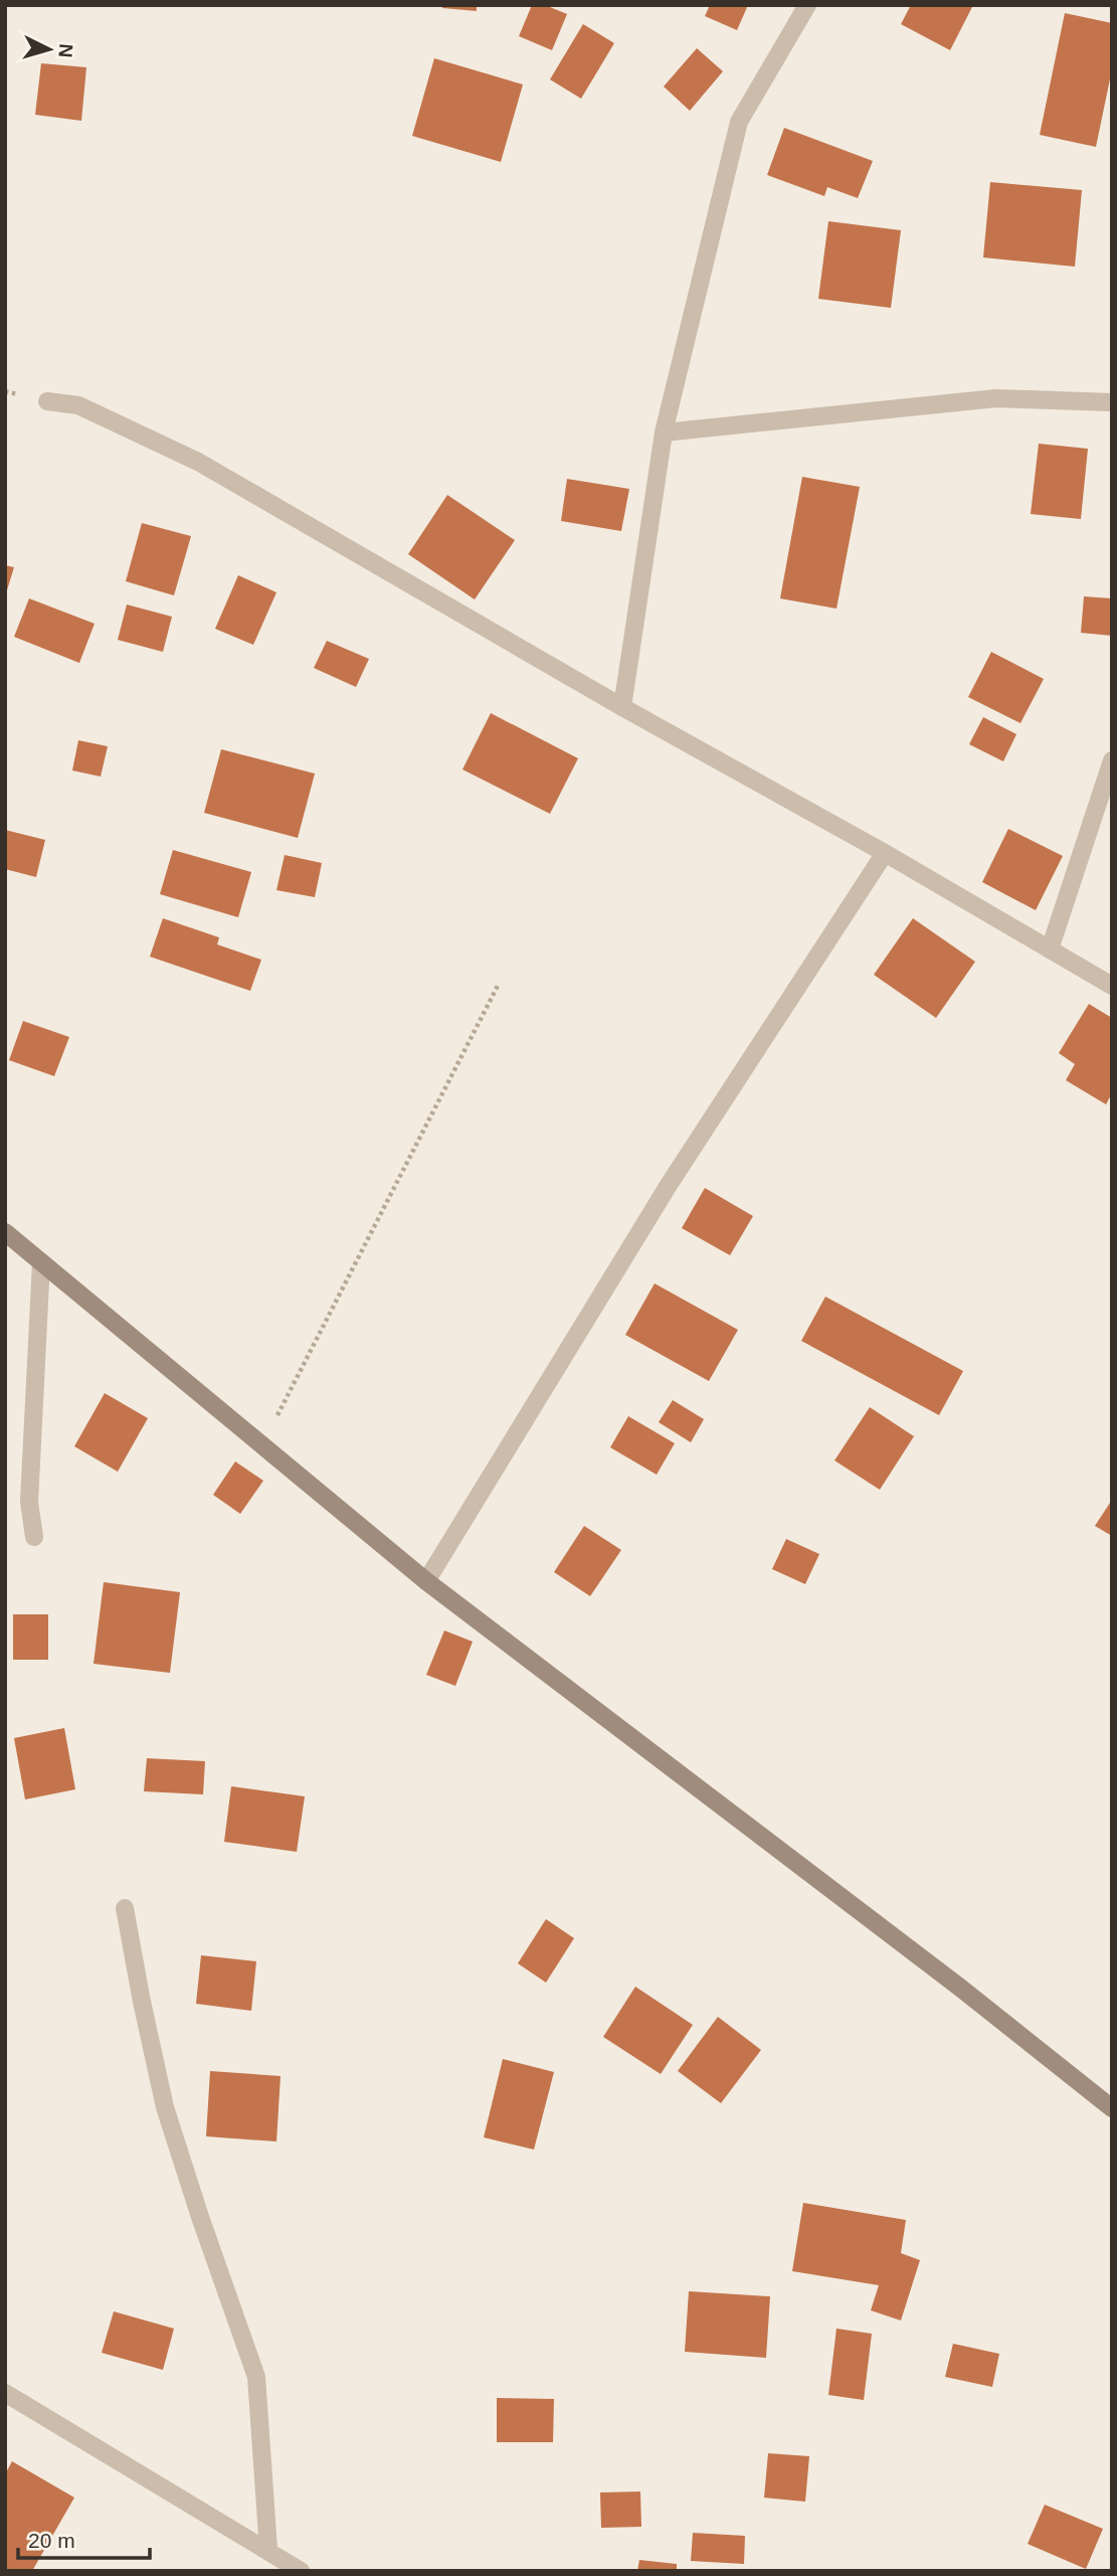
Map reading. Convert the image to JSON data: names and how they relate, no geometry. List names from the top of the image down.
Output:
{
  "scale_bar": "20 m",
  "north": "right"
}
